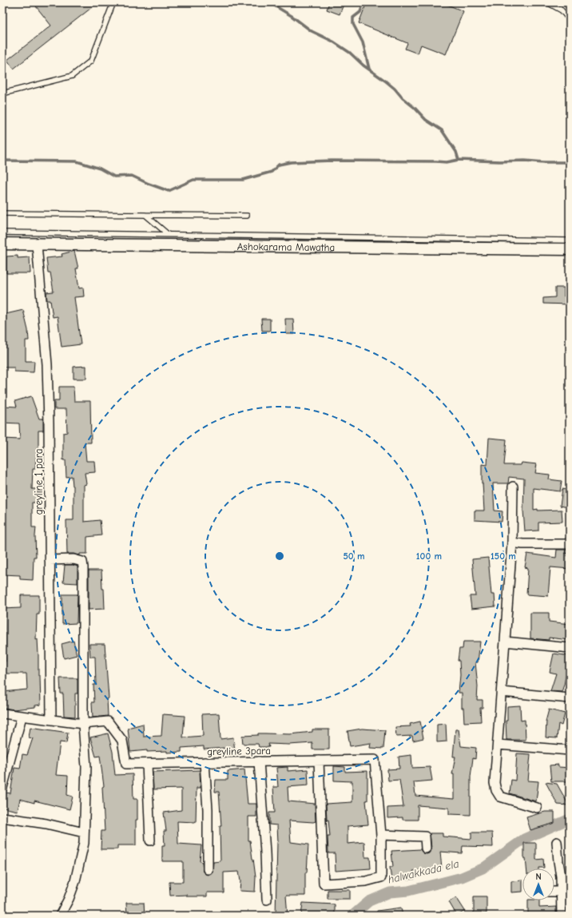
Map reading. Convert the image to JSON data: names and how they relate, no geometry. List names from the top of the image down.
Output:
{
  "streets": {
    "street": ["Ashokarama Mawatha", "greyline 1 para", "greyline 3para"]
  },
  "crossings": [
    ["Ashokarama Mawatha", "greyline 1 para"],
    ["greyline 1 para", "greyline 3para"]
  ],
  "water": ["halwakkada ela"],
  "north": "top",
  "rings": ["50 m", "100 m", "150 m"]
}
